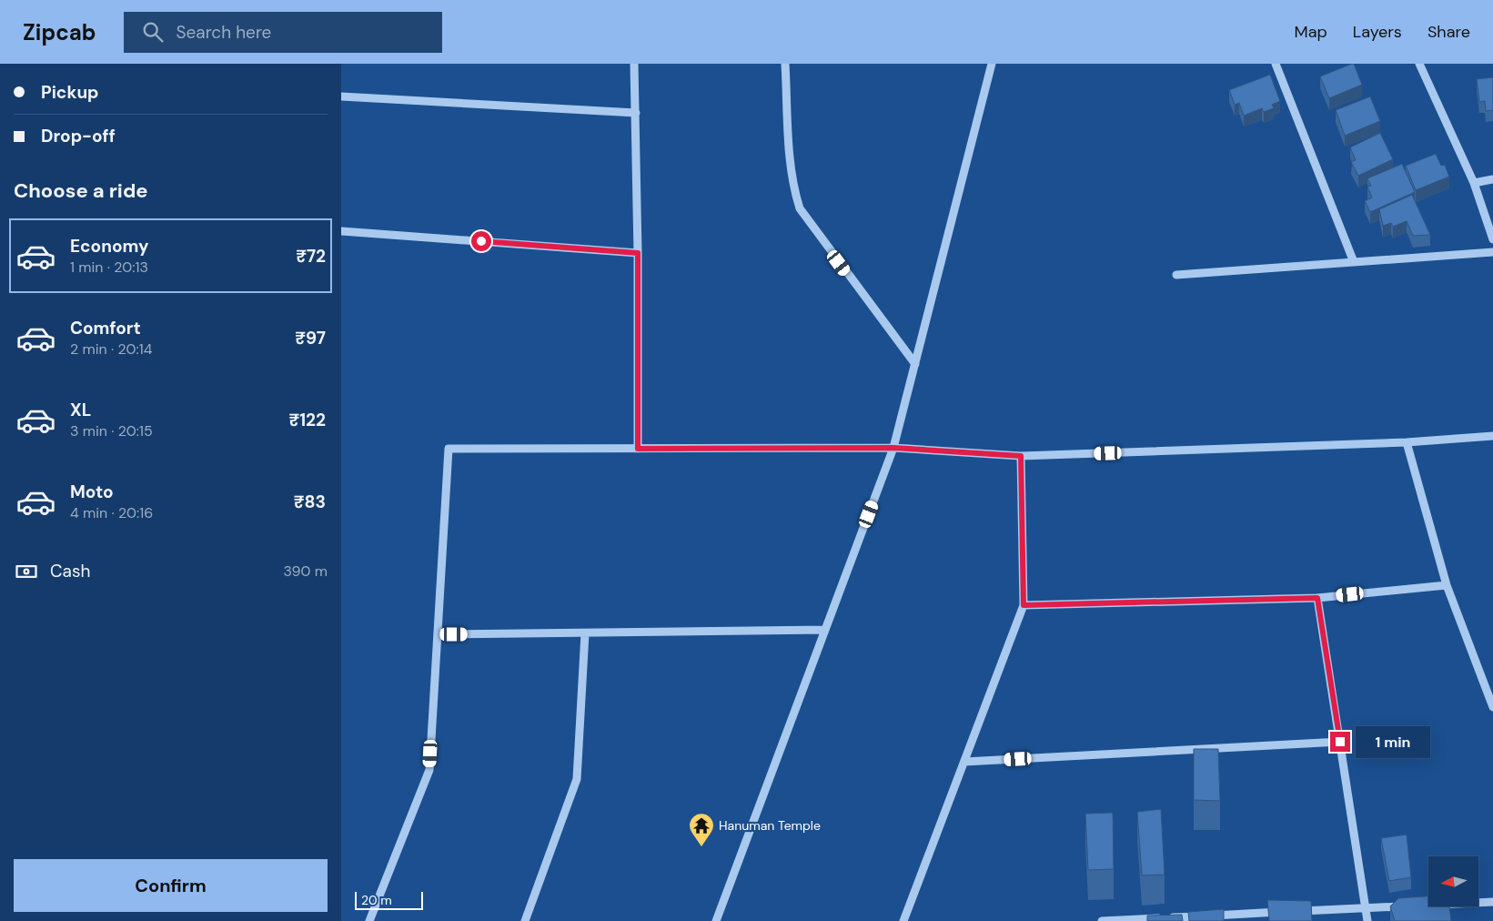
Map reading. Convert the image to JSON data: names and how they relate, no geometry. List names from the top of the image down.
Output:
{
  "places": {
    "temple": ["Hanuman Temple"]
  },
  "scale_bar": "20 m",
  "north": "left",
  "page": {
    "header": "Zipcab",
    "search": "Search here",
    "nav": ["Map", "Layers", "Share"],
    "banner": ["Pickup", "Drop-off"],
    "heading": "Choose a ride",
    "list": [
      {
        "name": "Economy",
        "note": "1 min · 20:13",
        "value": "₹72"
      },
      {
        "name": "Comfort",
        "note": "2 min · 20:14",
        "value": "₹97"
      },
      {
        "name": "XL",
        "note": "3 min · 20:15",
        "value": "₹122"
      },
      {
        "name": "Moto",
        "note": "4 min · 20:16",
        "value": "₹83"
      }
    ],
    "pay": ["Cash", "390 m"],
    "bubble": "1 min",
    "buttons": "Confirm",
    "scale": "20 m"
  }
}
